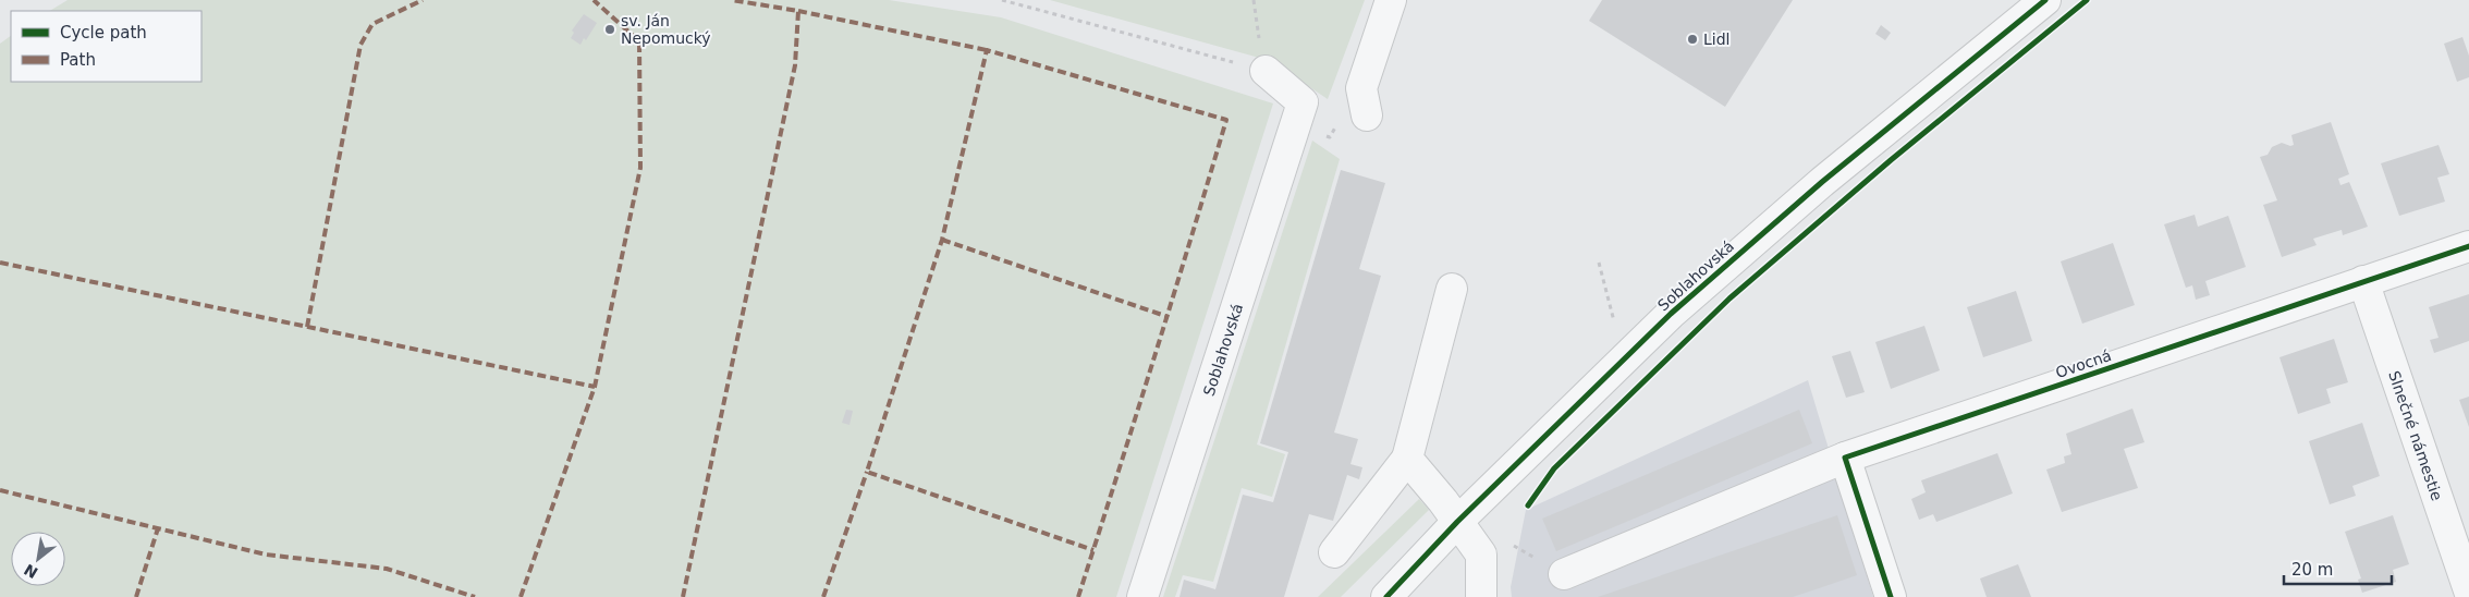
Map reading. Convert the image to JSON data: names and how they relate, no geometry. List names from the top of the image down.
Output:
{
  "streets": {
    "street": ["Soblahovská", "Ovocná", "Slnečné námestie"]
  },
  "crossings": [
    ["Ovocná", "Slnečné námestie"]
  ],
  "places": ["sv. Ján Nepomucký", "Lidl"],
  "legend": ["Cycle path", "Path"],
  "scale_bar": "20 m",
  "north": "bottom left"
}
